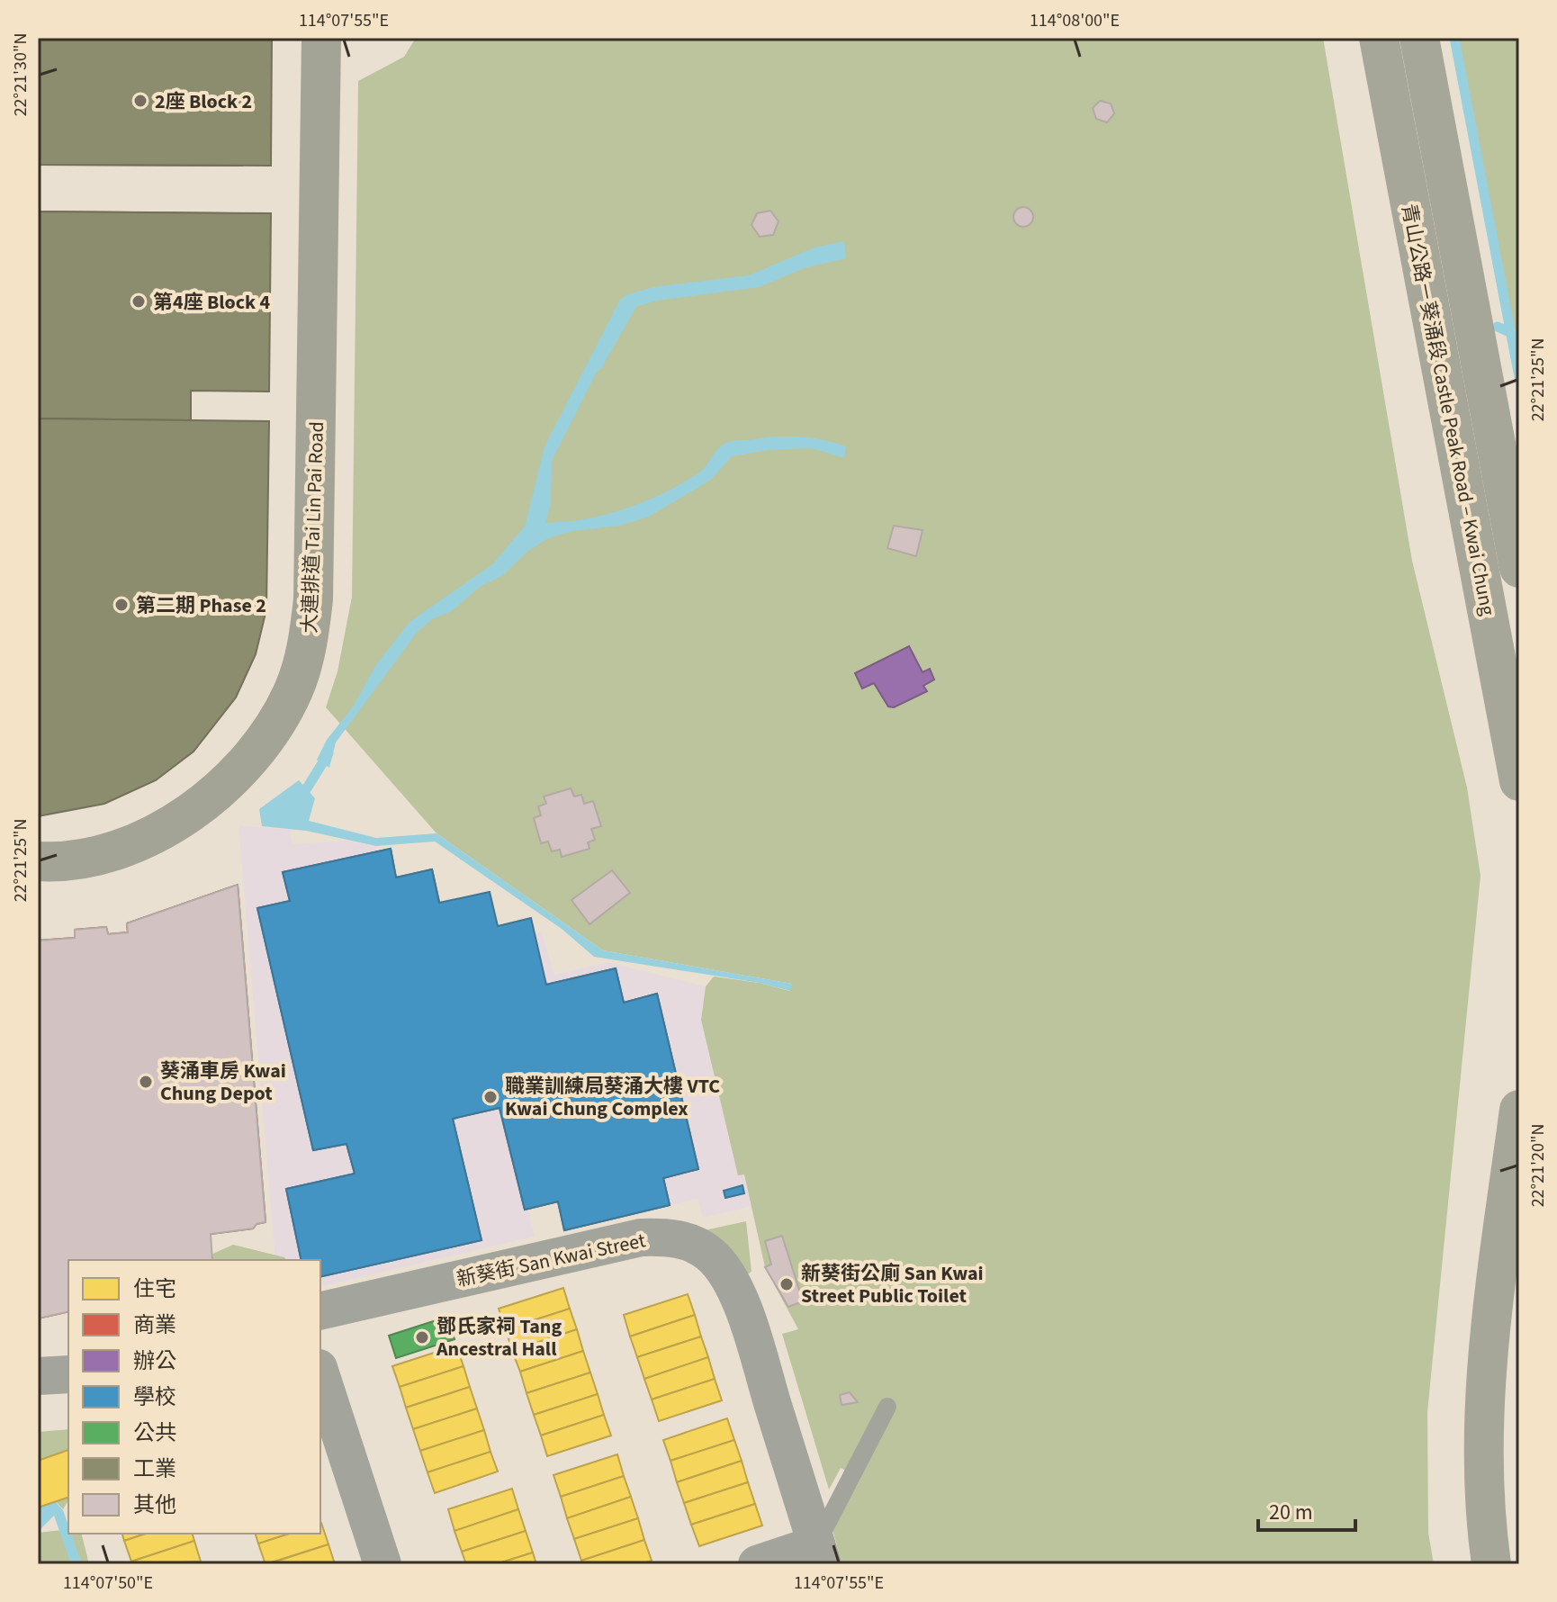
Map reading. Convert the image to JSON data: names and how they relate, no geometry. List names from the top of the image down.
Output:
{
  "streets": {
    "main road": ["青山公路－葵涌段 Castle Peak Road – Kwai Chung"],
    "street": ["大連排道 Tai Lin Pai Road", "新葵街 San Kwai Street"]
  },
  "places": [
    "2座 Block 2",
    "第4座 Block 4",
    "第二期 Phase 2",
    "葵涌車房 Kwai Chung Depot",
    "職業訓練局葵涌大樓 VTC Kwai Chung Complex",
    "新葵街公廁 San Kwai Street Public Toilet",
    "鄧氏家祠 Tang Ancestral Hall"
  ],
  "legend": [
    "住宅",
    "商業",
    "辦公",
    "學校",
    "公共",
    "工業",
    "其他"
  ],
  "scale_bar": "20 m",
  "coordinates": [
    "114°07'55\"E",
    "114°08'00\"E",
    "22°21'30\"N",
    "22°21'25\"N",
    "22°21'20\"N",
    "114°07'50\"E"
  ]
}
